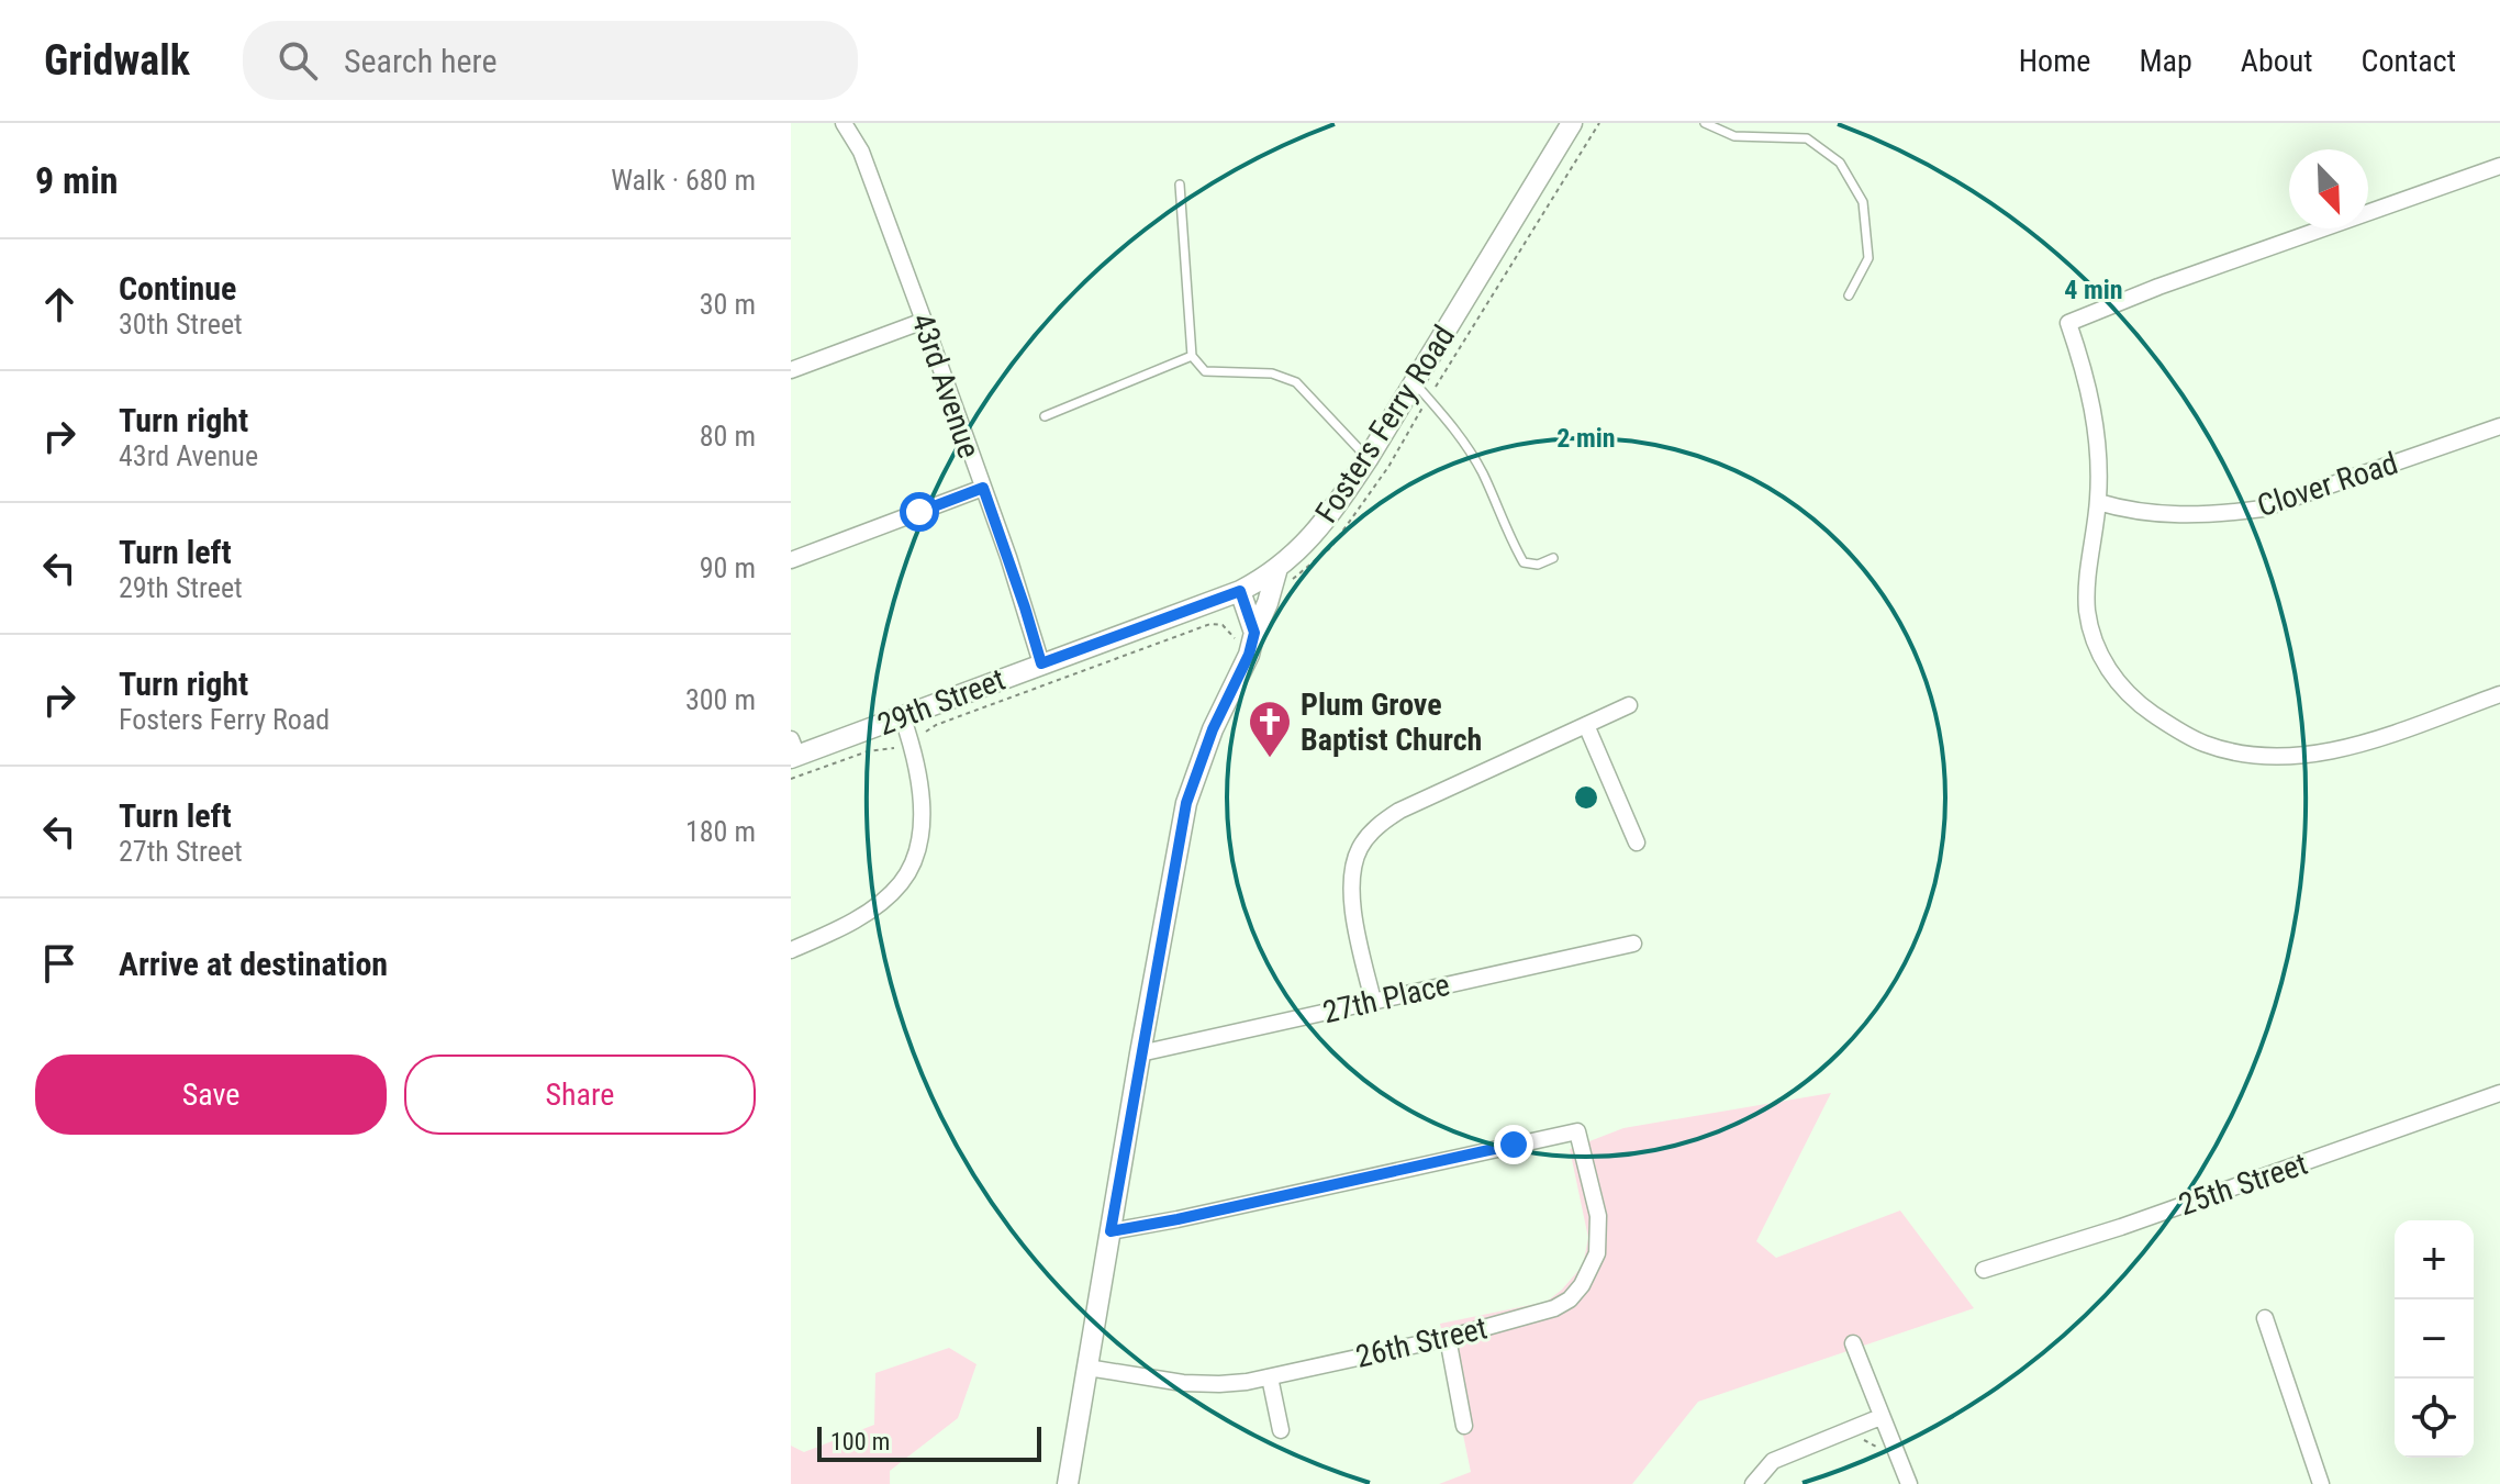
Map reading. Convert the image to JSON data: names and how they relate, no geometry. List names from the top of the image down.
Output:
{
  "streets": {
    "street": [
      "43rd Avenue",
      "Fosters Ferry Road",
      "Clover Road",
      "29th Street",
      "27th Place",
      "25th Street",
      "26th Street"
    ]
  },
  "crossings": [
    ["43rd Avenue", "29th Street"],
    ["Fosters Ferry Road", "29th Street"]
  ],
  "places": {
    "church": ["Plum Grove Baptist Church"]
  },
  "scale_bar": "100 m",
  "north": "bottom right",
  "page": {
    "header": "Gridwalk",
    "search": "Search here",
    "nav": [
      "Home",
      "Map",
      "About",
      "Contact"
    ],
    "heading": ["9 min", "Walk · 680 m"],
    "list": [
      ["Continue", "30th Street", "30 m"],
      ["Turn right", "43rd Avenue", "80 m"],
      ["Turn left", "29th Street", "90 m"],
      ["Turn right", "Fosters Ferry Road", "300 m"],
      ["Turn left", "27th Street", "180 m"],
      "Arrive at destination"
    ],
    "buttons": ["Save", "Share"],
    "map_buttons": ["+", "−"],
    "scale": "100 m"
  },
  "rings": ["4 min", "2 min"]
}
